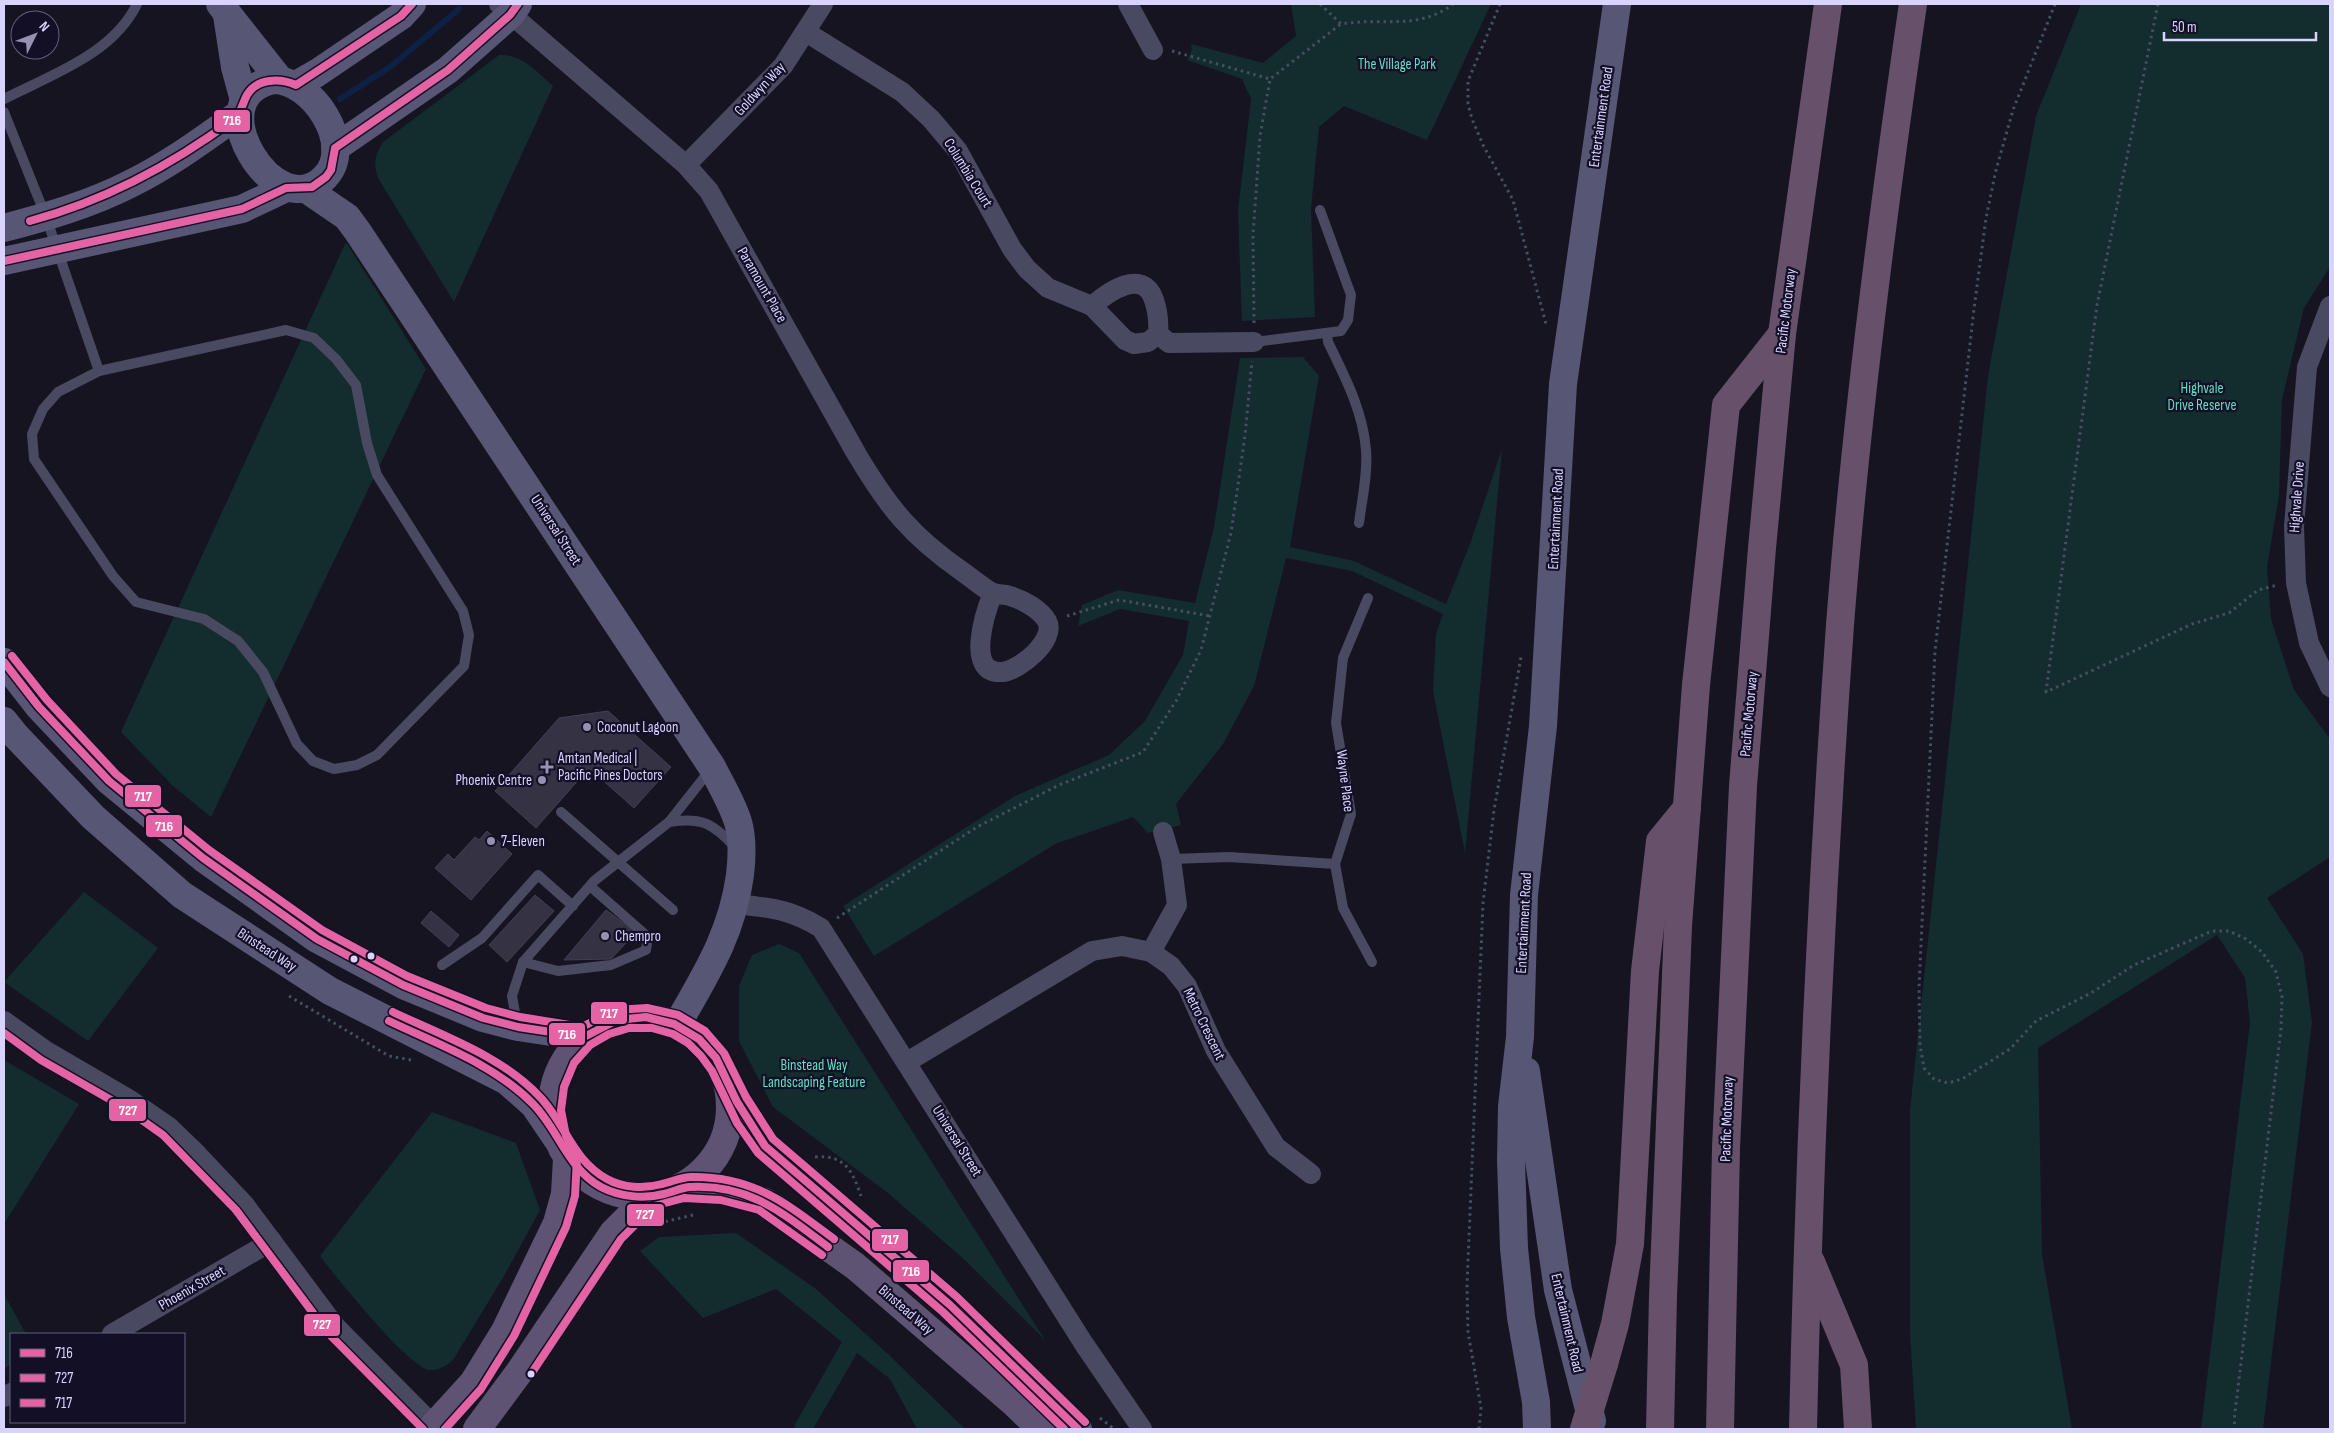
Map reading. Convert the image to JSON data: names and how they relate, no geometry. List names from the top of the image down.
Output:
{
  "streets": {
    "highway": ["Pacific Motorway"],
    "main road": ["Binstead Way"],
    "street": [
      "Goldwyn Way",
      "Entertainment Road",
      "Columbia Court",
      "Paramount Place",
      "Highvale Drive",
      "Universal Street",
      "Metro Crescent",
      "Phoenix Street"
    ],
    "lane": ["Wayne Place"]
  },
  "crossings": [
    ["Goldwyn Way", "Columbia Court"],
    ["Goldwyn Way", "Paramount Place"],
    ["Universal Street", "Metro Crescent"]
  ],
  "parks": ["The Village Park", "Highvale Drive Reserve", "Binstead Way Landscaping Feature"],
  "places": {
    "other": [
      "Coconut Lagoon",
      "Phoenix Centre",
      "7-Eleven",
      "Chempro"
    ],
    "health": ["Amtan Medical | Pacific Pines Doctors"]
  },
  "lines": ["transit line 716", "transit line 717", "transit line 727"],
  "legend": ["716", "727", "717"],
  "scale_bar": "50 m",
  "north": "top right"
}
